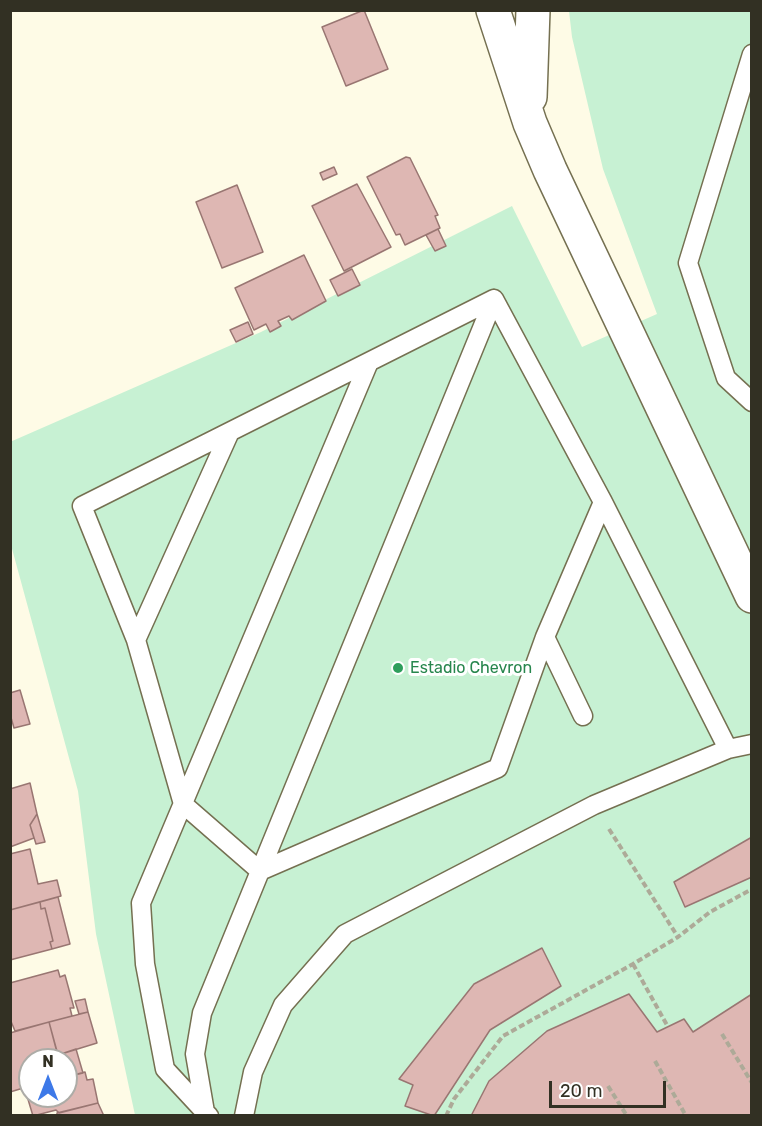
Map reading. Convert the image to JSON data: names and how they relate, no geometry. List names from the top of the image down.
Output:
{
  "places": ["Estadio Chevron"],
  "scale_bar": "20 m",
  "north": "top"
}
